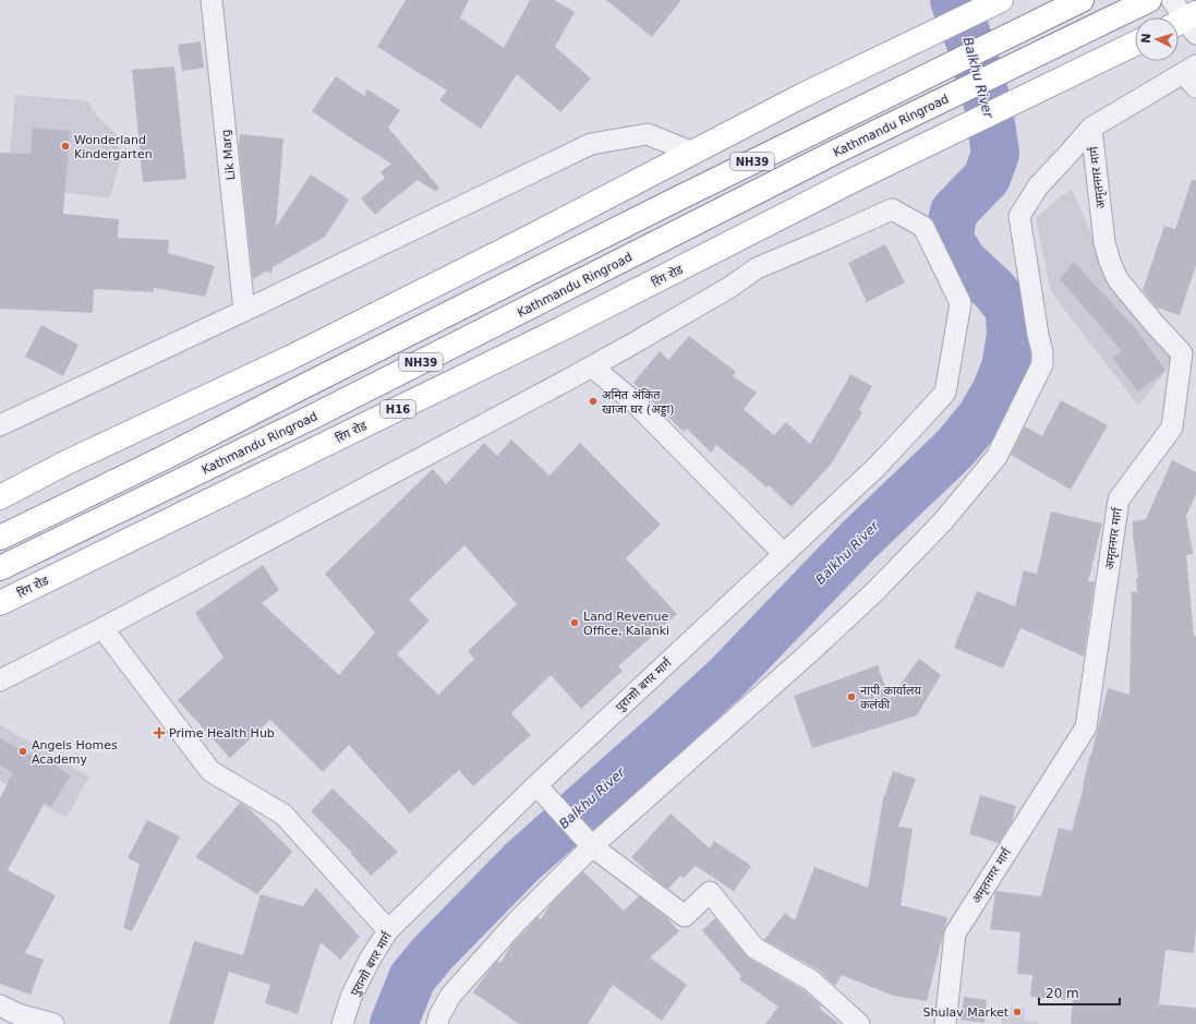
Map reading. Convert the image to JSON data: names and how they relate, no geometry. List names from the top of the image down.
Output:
{
  "streets": {
    "main road": [
      "Kathmandu Ringroad",
      "NH39",
      "रिंग रोड",
      "H16"
    ],
    "street": ["Lik Marg", "अमृतनगर मार्ग", "पुरानाो बगर मार्ग"]
  },
  "water": ["Balkhu River"],
  "places": {
    "other": [
      "Wonderland Kindergarten",
      "अमित अंकित खाजा घर (अड्डा)",
      "Land Revenue Office, Kalanki",
      "नापी कार्यालय कलंकी",
      "Angels Homes Academy",
      "Shulav Market"
    ],
    "health": ["Prime Health Hub"]
  },
  "scale_bar": "20 m",
  "north": "left"
}
